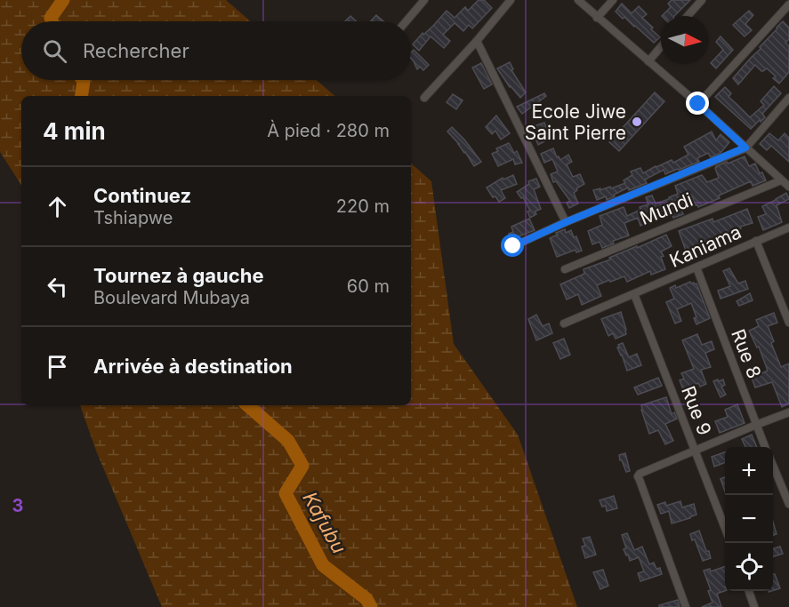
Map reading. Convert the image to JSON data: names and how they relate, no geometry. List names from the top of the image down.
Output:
{
  "streets": {
    "street": [
      "Mundi",
      "Kaniama",
      "Rue 8",
      "Rue 9"
    ]
  },
  "crossings": [
    ["Kaniama", "Rue 8"],
    ["Kaniama", "Rue 9"]
  ],
  "water": ["Kafubu"],
  "places": ["Ecole Jiwe Saint Pierre"],
  "north": "right",
  "page": {
    "search": "Rechercher",
    "heading": ["4 min", "À pied · 280 m"],
    "list": [
      ["Continuez", "Tshiapwe", "220 m"],
      ["Tournez à gauche", "Boulevard Mubaya", "60 m"],
      "Arrivée à destination"
    ],
    "map_buttons": ["+", "−"]
  },
  "grid": {
    "rows": ["3"]
  }
}
